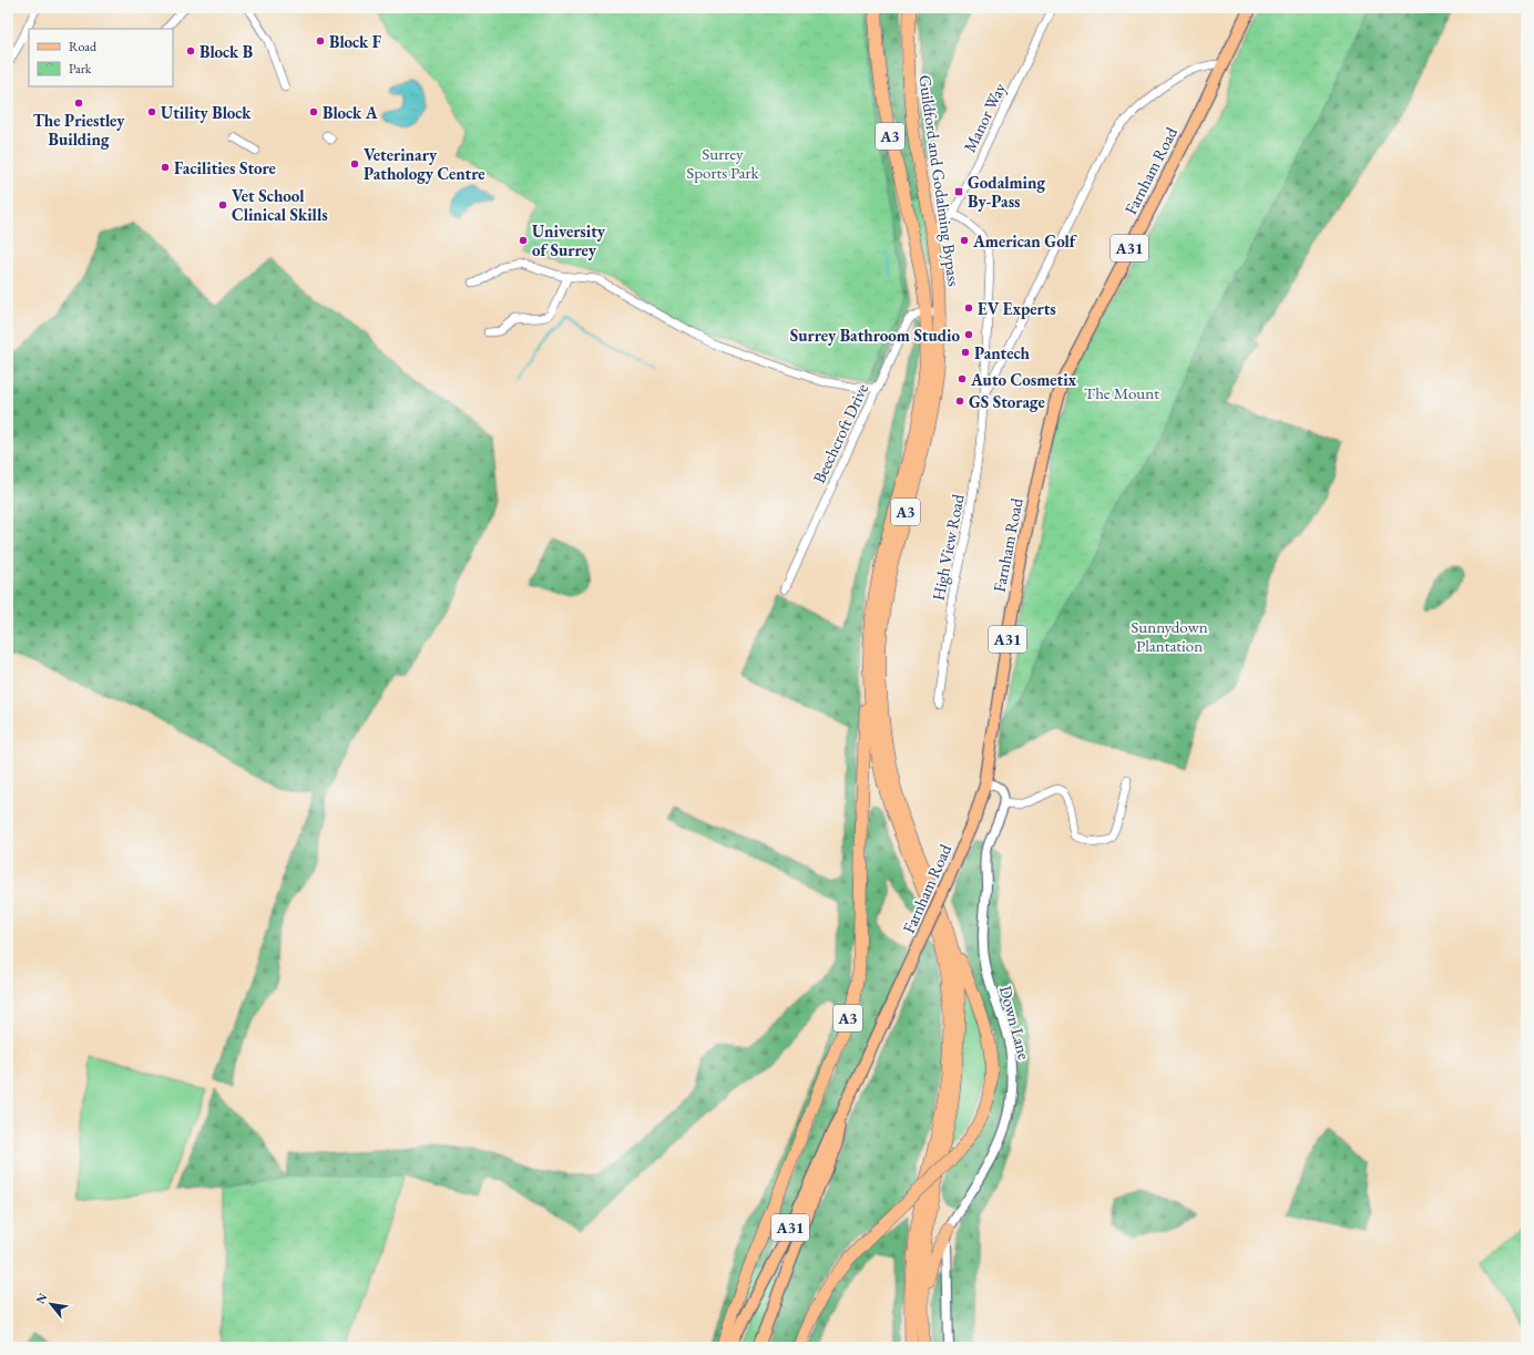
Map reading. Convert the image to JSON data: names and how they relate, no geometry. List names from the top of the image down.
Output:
{
  "streets": {
    "highway": ["A3", "Guildford and Godalming Bypass"],
    "main road": ["Farnham Road", "A31"],
    "street": [
      "Manor Way",
      "Beechcroft Drive",
      "High View Road",
      "Down Lane"
    ]
  },
  "crossings": [
    ["Manor Way", "Guildford and Godalming Bypass"],
    ["Manor Way", "High View Road"],
    ["A3", "Guildford and Godalming Bypass"],
    ["Farnham Road", "High View Road"],
    ["Guildford and Godalming Bypass", "Beechcroft Drive"]
  ],
  "parks": ["Surrey Sports Park", "The Mount", "Sunnydown Plantation"],
  "places": {
    "other": [
      "Block F",
      "Block B",
      "The Priestley Building",
      "Utility Block",
      "Block A",
      "Veterinary Pathology Centre",
      "Facilities Store",
      "Vet School Clinical Skills",
      "University of Surrey",
      "American Golf",
      "EV Experts",
      "Surrey Bathroom Studio",
      "Pantech",
      "Auto Cosmetix",
      "GS Storage"
    ],
    "transit": ["Godalming By-Pass"]
  },
  "legend": ["Road", "Park"],
  "north": "top left"
}
